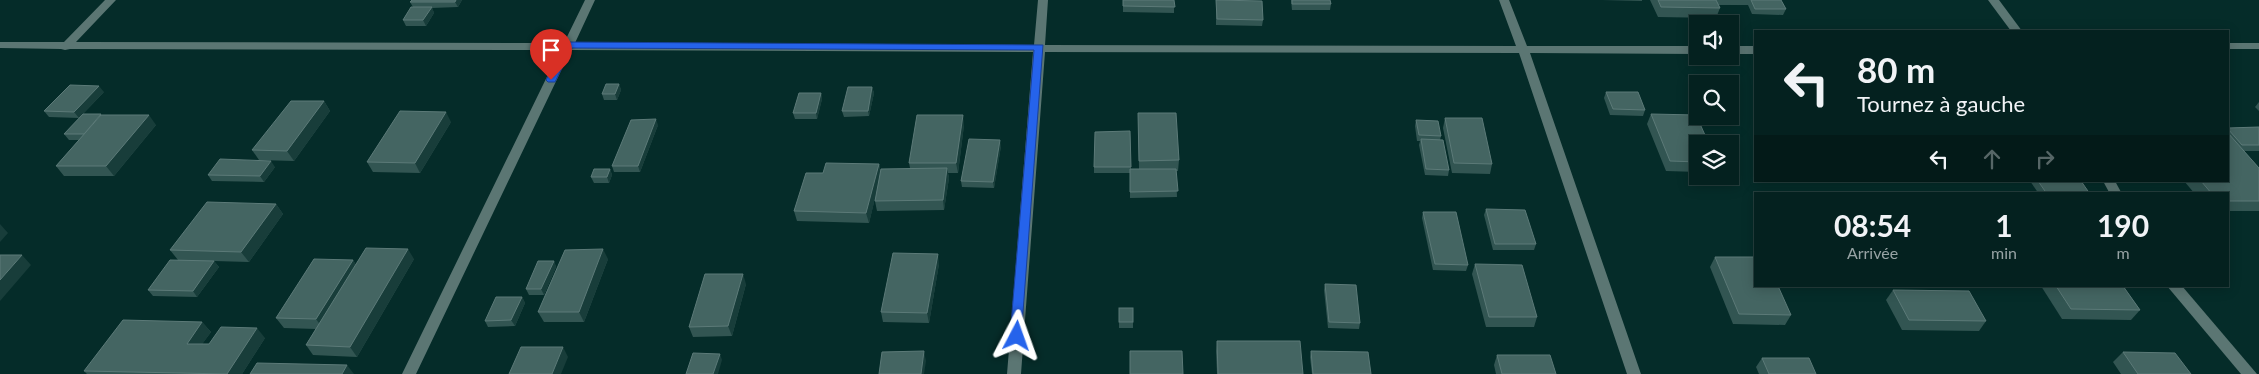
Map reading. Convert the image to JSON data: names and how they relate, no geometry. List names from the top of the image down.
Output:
{
  "page": {
    "turn": ["80 m", "Tournez à gauche"],
    "eta": [
      "08:54",
      "Arrivée",
      "1",
      "min",
      "190",
      "m"
    ]
  }
}
